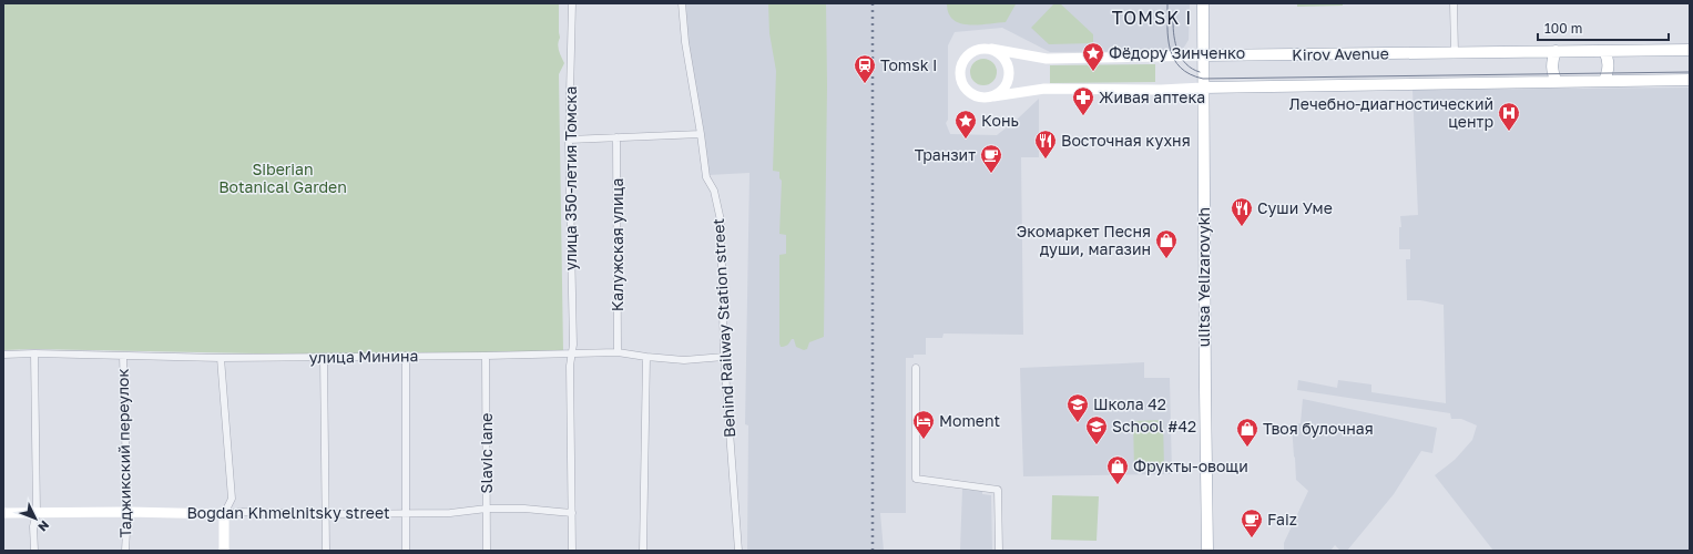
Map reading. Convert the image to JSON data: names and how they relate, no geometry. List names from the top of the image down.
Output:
{
  "streets": {
    "main road": ["Kirov Avenue", "ulitsa Yelizarovykh", "Bogdan Khmelnitsky street"],
    "street": [
      "улица 350-летия Томска",
      "Калужская улица",
      "Behind Railway Station street",
      "улица Минина",
      "Таджикский переулок",
      "Slavic lane"
    ]
  },
  "crossings": [
    ["Kirov Avenue", "ulitsa Yelizarovykh"],
    ["улица 350-летия Томска", "улица Минина"],
    ["улица 350-летия Томска", "Bogdan Khmelnitsky street"],
    ["Калужская улица", "улица Минина"],
    ["Behind Railway Station street", "улица Минина"],
    ["улица Минина", "Таджикский переулок"],
    ["улица Минина", "Slavic lane"],
    ["Таджикский переулок", "Bogdan Khmelnitsky street"],
    ["Slavic lane", "Bogdan Khmelnitsky street"]
  ],
  "districts": ["TOMSK I"],
  "parks": ["Siberian Botanical Garden"],
  "places": {
    "place": ["Фёдору Зинченко", "Конь"],
    "station": ["Tomsk I"],
    "pharmacy": ["Живая аптека"],
    "hospital": ["Лечебно-диагностический центр"],
    "restaurant": ["Восточная кухня", "Суши Уме"],
    "cafe": ["Транзит", "Faiz"],
    "shop": ["Экомаркет Песня души, магазин", "Твоя булочная", "Фрукты-овощи"],
    "school or university": ["Школа 42", "School #42"],
    "hotel": ["Moment"]
  },
  "scale_bar": "100 m",
  "north": "bottom right"
}
